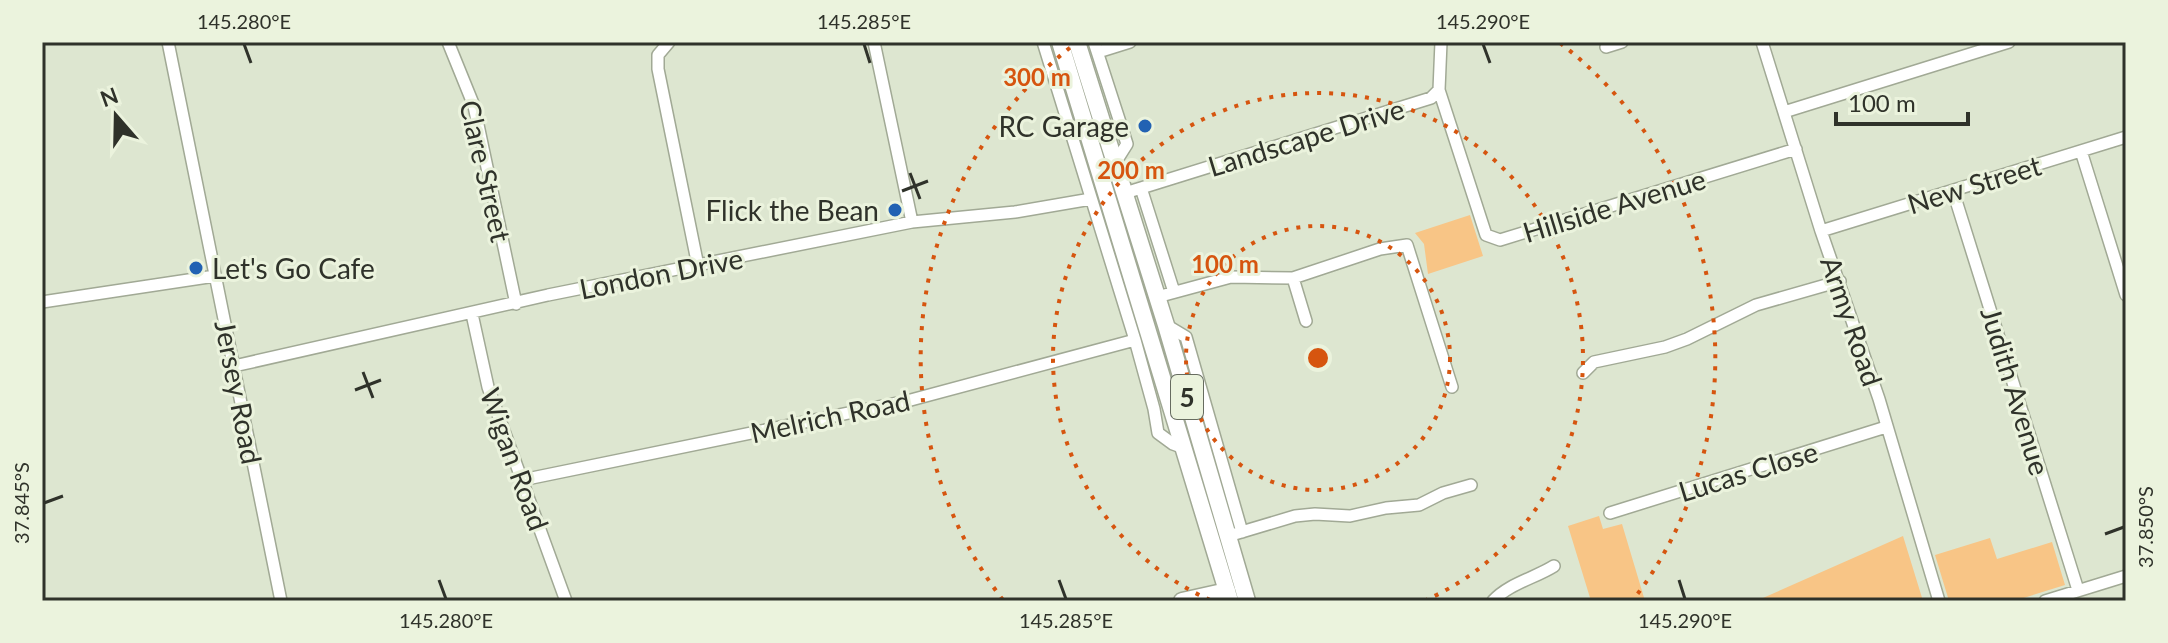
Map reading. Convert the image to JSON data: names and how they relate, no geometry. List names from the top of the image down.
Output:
{
  "streets": {
    "main road": ["5"],
    "street": [
      "Landscape Drive",
      "Clare Street",
      "New Street",
      "Hillside Avenue",
      "London Drive",
      "Army Road",
      "Judith Avenue",
      "Jersey Road",
      "Melrich Road",
      "Wigan Road",
      "Lucas Close"
    ]
  },
  "crossings": [
    ["Landscape Drive", "Hillside Avenue"],
    ["Landscape Drive", "5"],
    ["Clare Street", "London Drive"],
    ["New Street", "Army Road"],
    ["New Street", "Judith Avenue"],
    ["Hillside Avenue", "Army Road"],
    ["London Drive", "Jersey Road"],
    ["London Drive", "Wigan Road"],
    ["Army Road", "Lucas Close"],
    ["Melrich Road", "Wigan Road"]
  ],
  "places": ["RC Garage", "Flick the Bean", "Let's Go Cafe"],
  "scale_bar": "100 m",
  "north": "top",
  "coordinates": [
    "145.280°E",
    "145.285°E",
    "145.290°E",
    "37.845°S",
    "37.850°S"
  ],
  "rings": ["300 m", "200 m", "100 m"]
}
